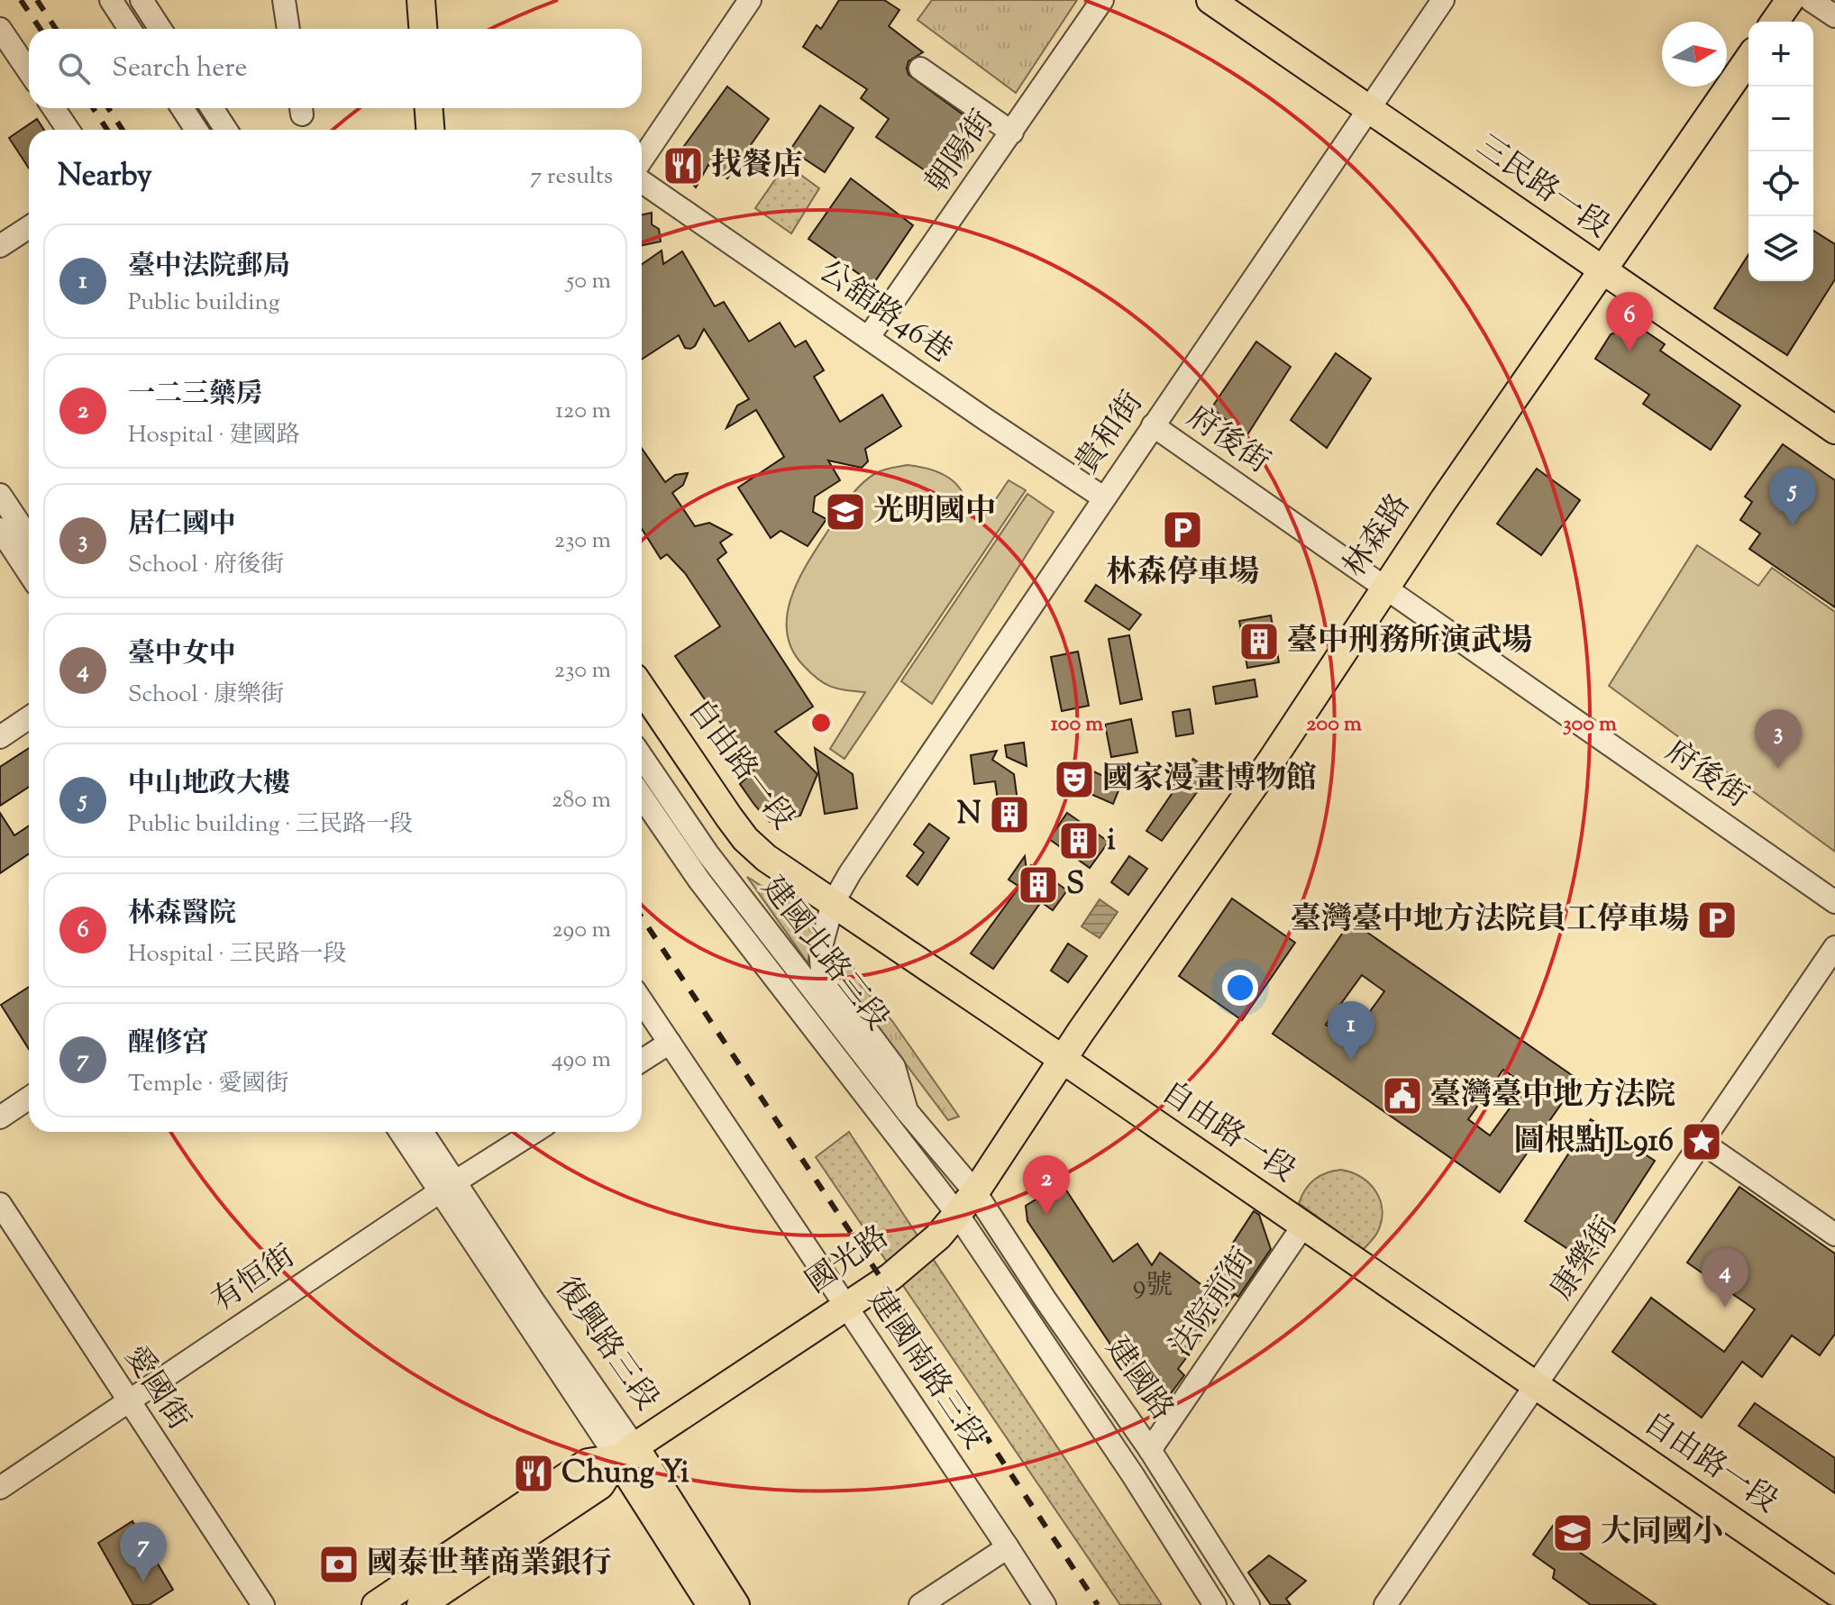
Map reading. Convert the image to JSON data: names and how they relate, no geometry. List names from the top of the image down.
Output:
{
  "streets": {
    "main road": [
      "三民路一段",
      "林森路",
      "自由路一段",
      "國光路",
      "復興路三段"
    ],
    "street": [
      "朝陽街",
      "公舘路46巷",
      "貴和街",
      "府後街",
      "建國北路三段",
      "康樂街",
      "有恒街",
      "法院前街",
      "建國南路三段",
      "建國路",
      "愛國街"
    ]
  },
  "crossings": [
    ["朝陽街", "公舘路46巷"],
    ["三民路一段", "貴和街"],
    ["三民路一段", "林森路"],
    ["公舘路46巷", "貴和街"],
    ["貴和街", "府後街"],
    ["貴和街", "自由路一段"],
    ["貴和街", "建國北路三段"],
    ["府後街", "林森路"],
    ["林森路", "自由路一段"],
    ["林森路", "國光路"],
    ["自由路一段", "康樂街"],
    ["自由路一段", "國光路"],
    ["自由路一段", "法院前街"],
    ["建國北路三段", "國光路"],
    ["建國北路三段", "建國路"],
    ["國光路", "復興路三段"],
    ["國光路", "建國南路三段"],
    ["國光路", "建國路"],
    ["有恒街", "復興路三段"],
    ["有恒街", "愛國街"],
    ["法院前街", "建國路"]
  ],
  "places": {
    "restaurant": ["找餐店", "Chung Yi"],
    "school or university": ["光明國中", "大同國小"],
    "parking": ["林森停車場", "臺灣臺中地方法院員工停車場"],
    "building": [
      "臺中刑務所演武場",
      "N",
      "i",
      "S"
    ],
    "theatre": ["國家漫畫博物館"],
    "public building": ["臺灣臺中地方法院"],
    "place": ["圖根點JL916"],
    "bank": ["國泰世華商業銀行"]
  },
  "house_numbers": ["9號"],
  "north": "right",
  "page": {
    "map_buttons": ["+", "−"],
    "search": "Search here",
    "heading": ["Nearby", "7 results"],
    "list": [
      {
        "mark": "1",
        "name": "臺中法院郵局",
        "note": "Public building",
        "value": "50 m"
      },
      {
        "mark": "2",
        "name": "一二三藥房",
        "note": "Hospital · 建國路",
        "value": "120 m"
      },
      {
        "mark": "3",
        "name": "居仁國中",
        "note": "School · 府後街",
        "value": "230 m"
      },
      {
        "mark": "4",
        "name": "臺中女中",
        "note": "School · 康樂街",
        "value": "230 m"
      },
      {
        "mark": "5",
        "name": "中山地政大樓",
        "note": "Public building · 三民路一段",
        "value": "280 m"
      },
      {
        "mark": "6",
        "name": "林森醫院",
        "note": "Hospital · 三民路一段",
        "value": "290 m"
      },
      {
        "mark": "7",
        "name": "醒修宮",
        "note": "Temple · 愛國街",
        "value": "490 m"
      }
    ],
    "pins": [
      "6",
      "5",
      "3",
      "1",
      "2",
      "4",
      "7"
    ]
  },
  "rings": ["100 m", "200 m", "300 m"]
}
